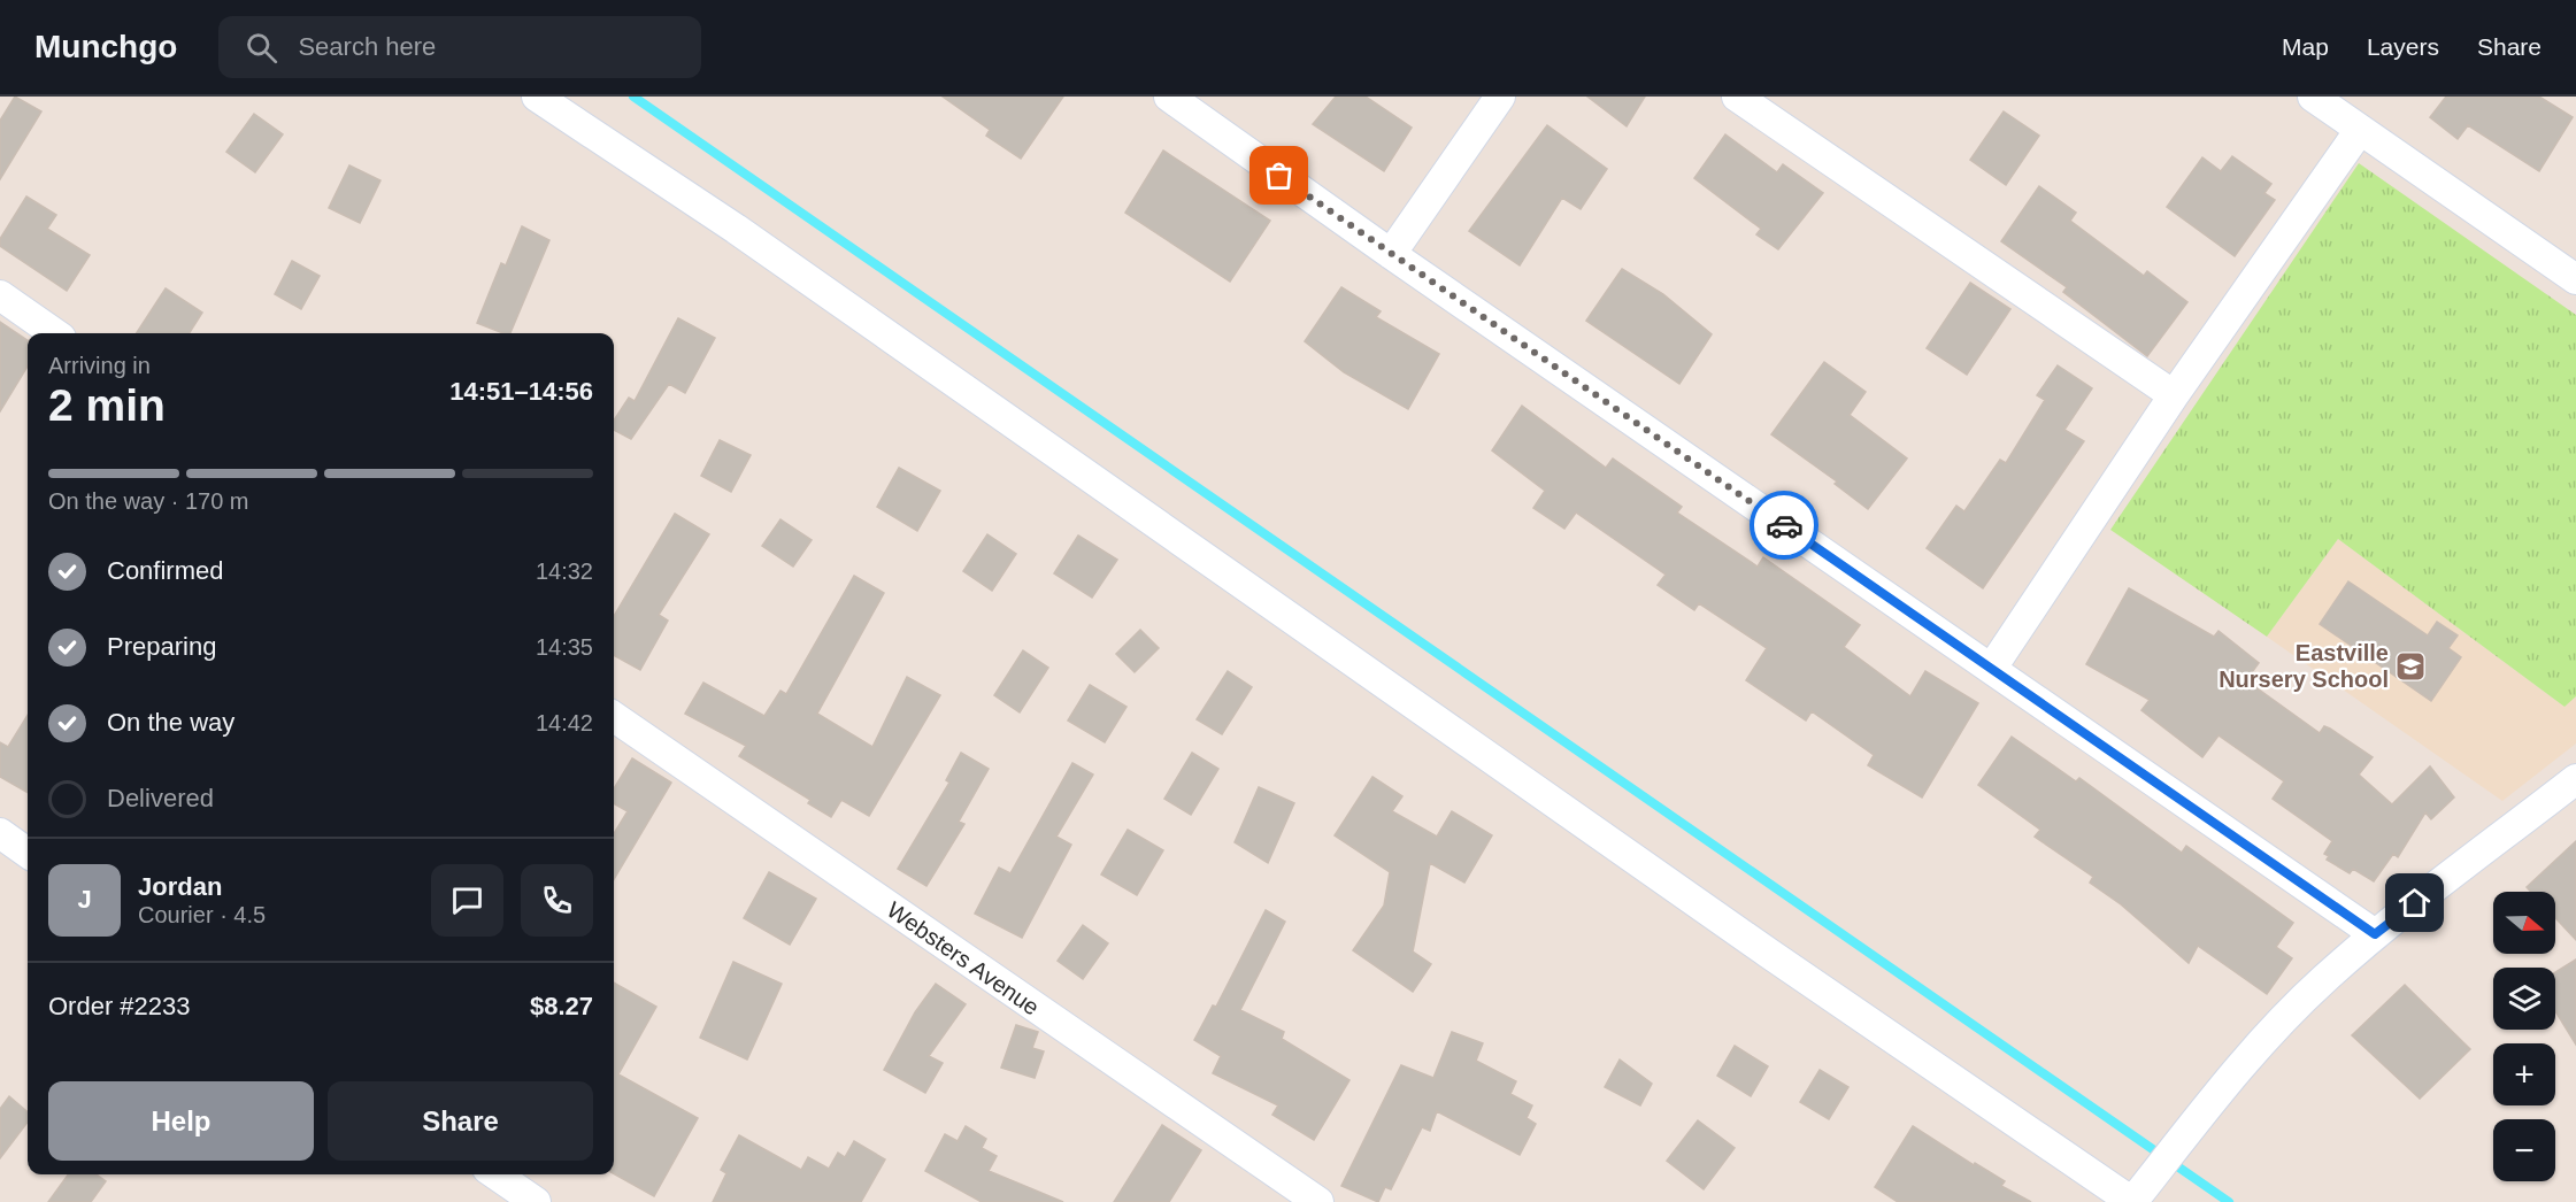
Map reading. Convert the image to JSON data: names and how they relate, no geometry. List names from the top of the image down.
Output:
{
  "streets": {
    "street": ["Websters Avenue"]
  },
  "places": {
    "school or university": ["Eastville Nursery School"]
  },
  "north": "right",
  "page": {
    "header": "Munchgo",
    "search": "Search here",
    "nav": ["Map", "Layers", "Share"],
    "heading": ["2 min", "Arriving in", "14:51–14:56"],
    "panel": [
      "Jordan",
      "Courier · 4.5",
      "Order #2233",
      "$8.27"
    ],
    "bar": "On the way · 170 m",
    "list": [
      ["Confirmed", "14:32"],
      ["Preparing", "14:35"],
      ["On the way", "14:42"],
      "Delivered"
    ],
    "round": "J",
    "map_buttons": ["+", "−"],
    "buttons": ["Help", "Share"]
  }
}
